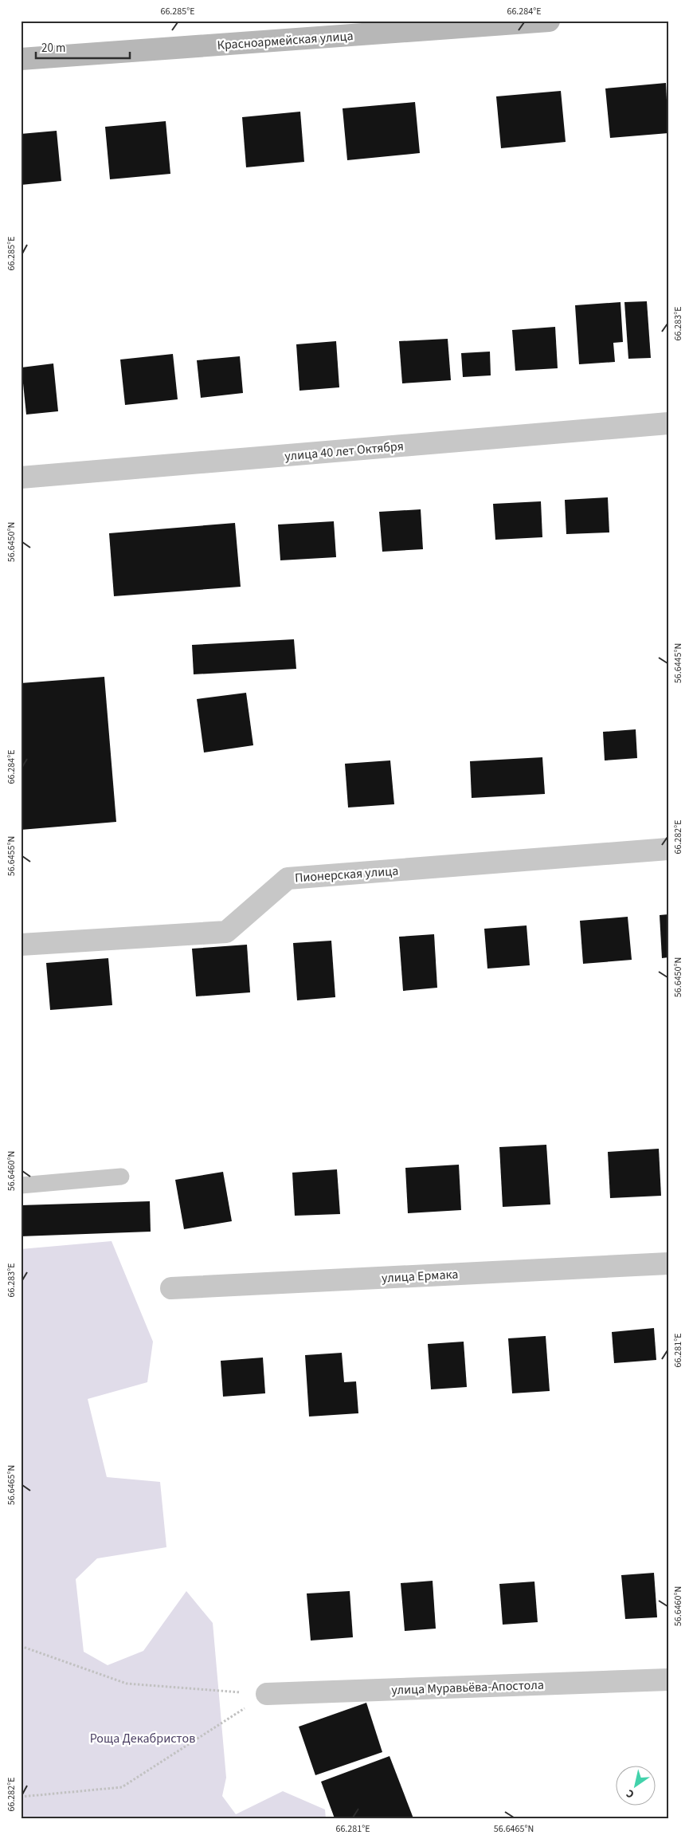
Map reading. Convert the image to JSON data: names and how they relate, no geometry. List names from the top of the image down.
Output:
{
  "streets": {
    "main road": ["Красноармейская улица"],
    "street": [
      "улица 40 лет Октября",
      "Пионерская улица",
      "улица Ермака",
      "улица Муравьёва-Апостола"
    ]
  },
  "parks": ["Роща Декабристов"],
  "scale_bar": "20 m",
  "north": "bottom left",
  "coordinates": [
    "66.285°E",
    "66.284°E",
    "66.283°E",
    "56.6450°N",
    "56.6445°N",
    "66.282°E",
    "56.6455°N",
    "56.6460°N",
    "66.281°E",
    "56.6465°N"
  ]
}
